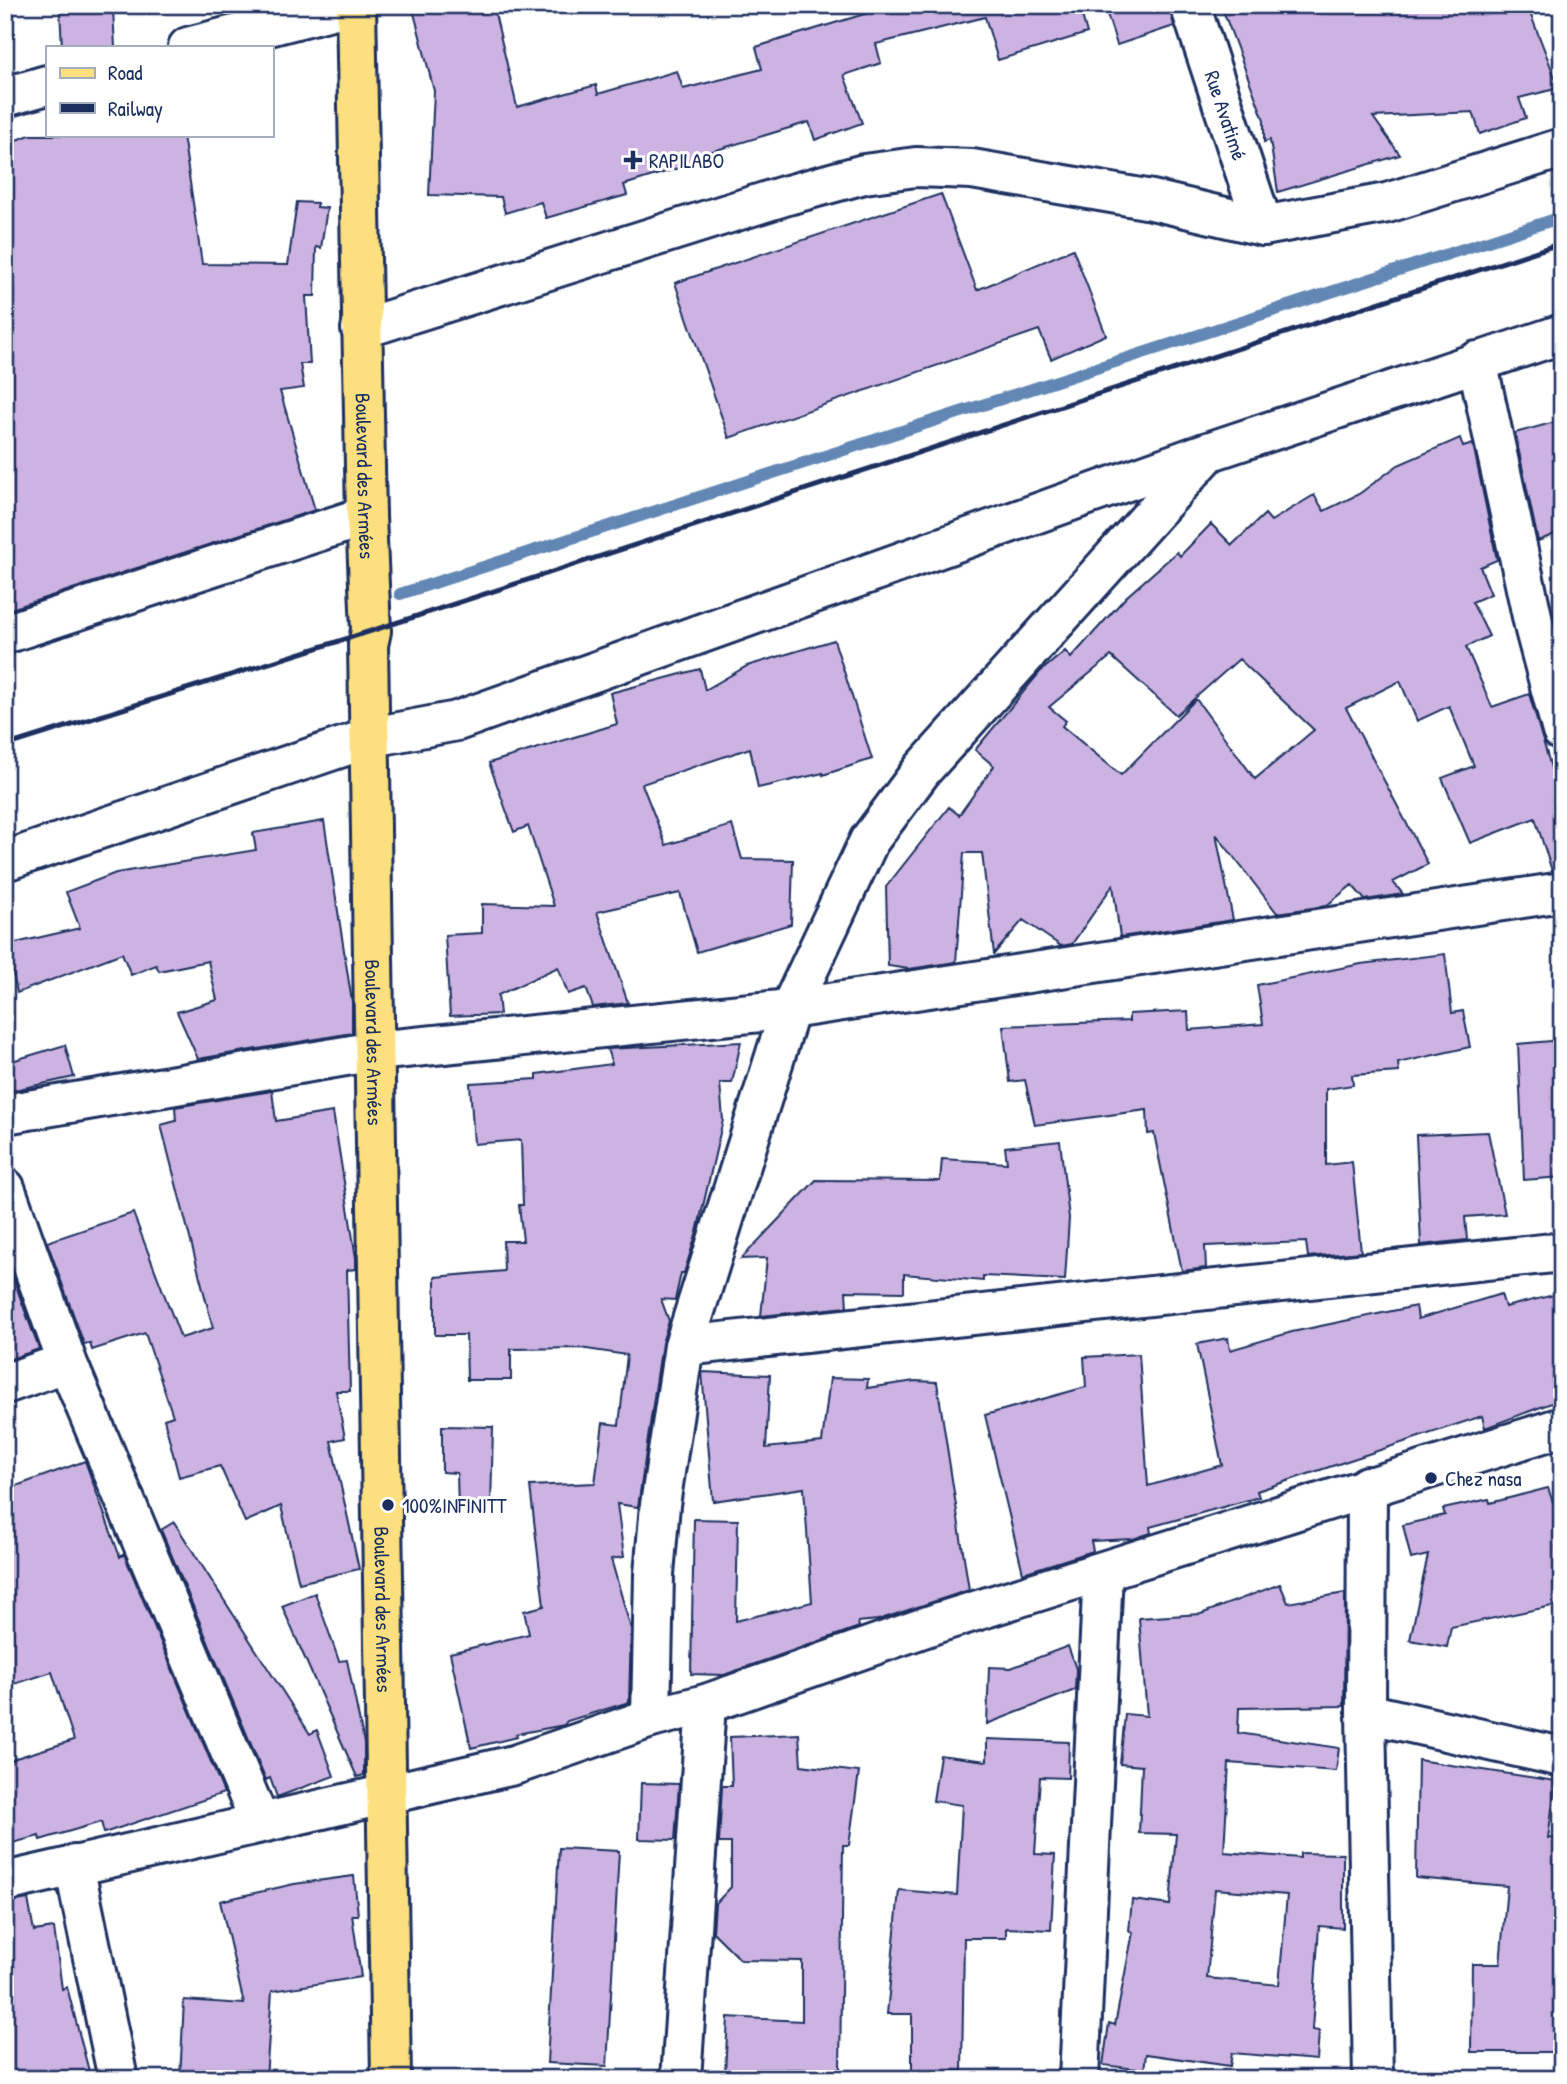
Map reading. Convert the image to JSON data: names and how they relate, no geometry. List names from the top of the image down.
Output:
{
  "streets": {
    "main road": ["Boulevard des Armées"],
    "street": ["Rue Avatimé"]
  },
  "places": {
    "health": ["RAPILABO"],
    "other": ["Chez nasa", "100%INFINITT"]
  },
  "legend": ["Road", "Railway"]
}
